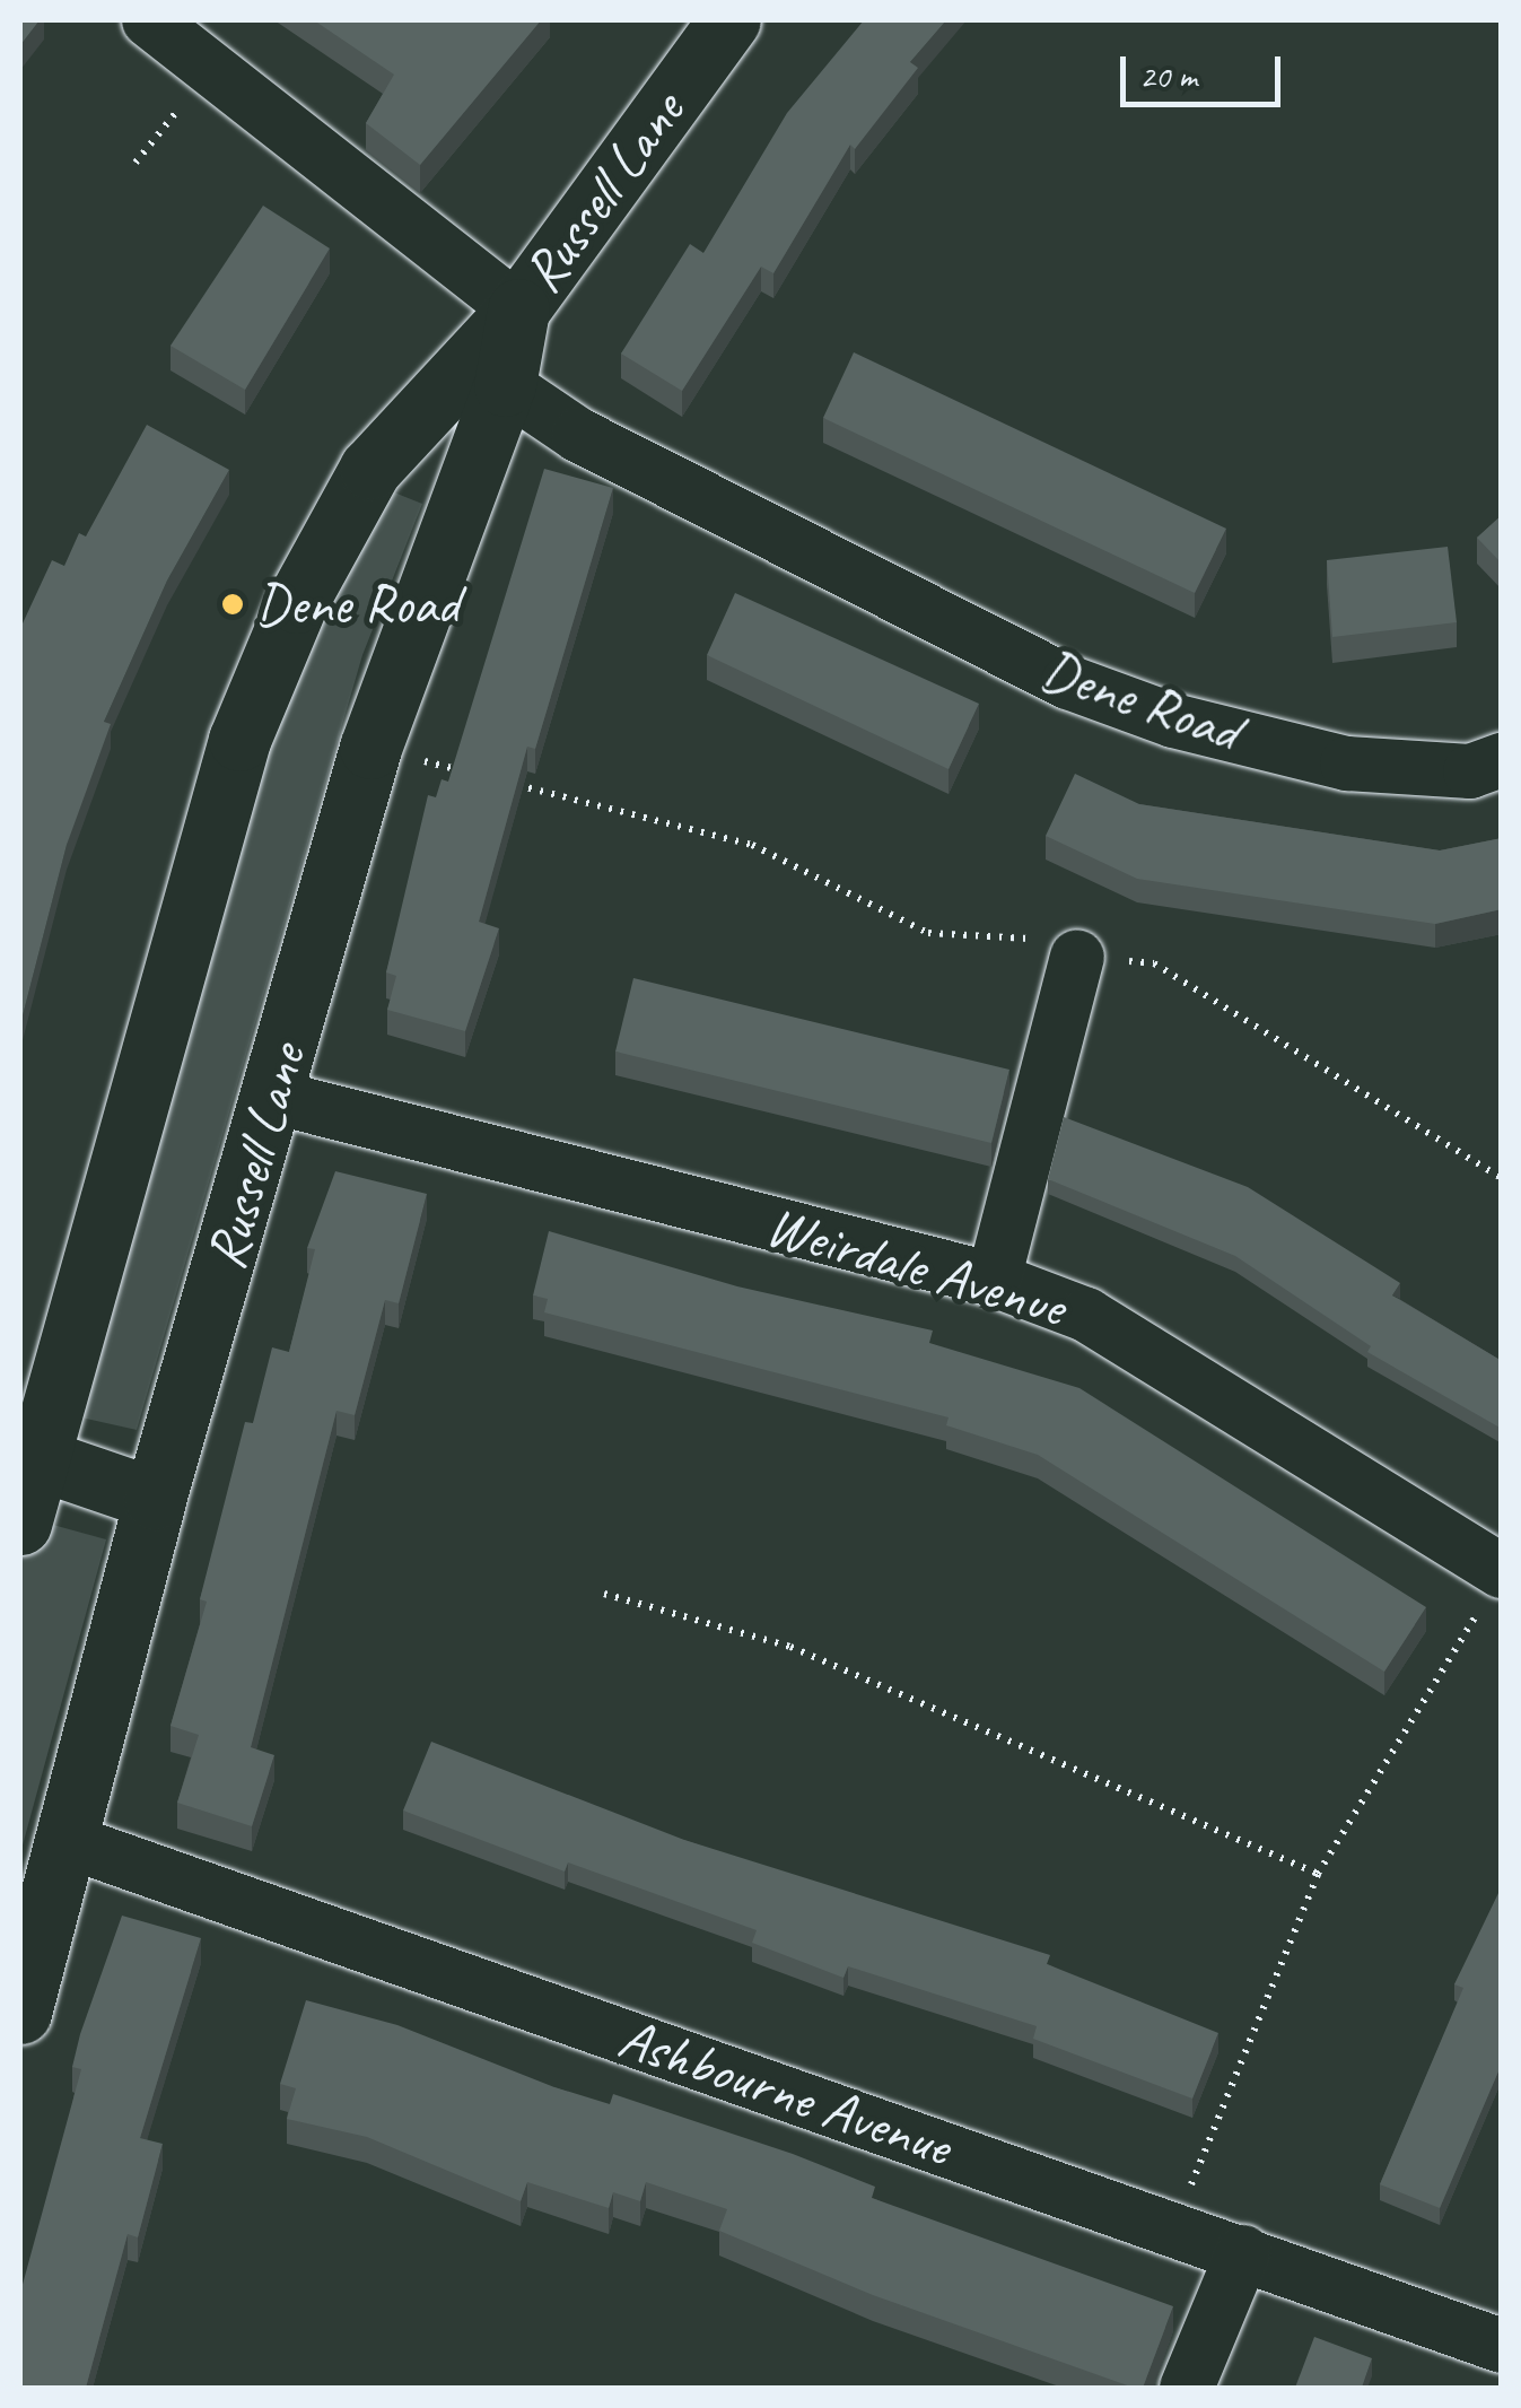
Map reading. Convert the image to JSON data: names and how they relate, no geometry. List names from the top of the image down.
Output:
{
  "streets": {
    "main road": ["Russell Lane"],
    "street": ["Dene Road", "Weirdale Avenue", "Ashbourne Avenue"]
  },
  "crossings": [
    ["Russell Lane", "Dene Road"],
    ["Russell Lane", "Weirdale Avenue"],
    ["Russell Lane", "Ashbourne Avenue"]
  ],
  "places": ["Dene Road"],
  "scale_bar": "20 m"
}
